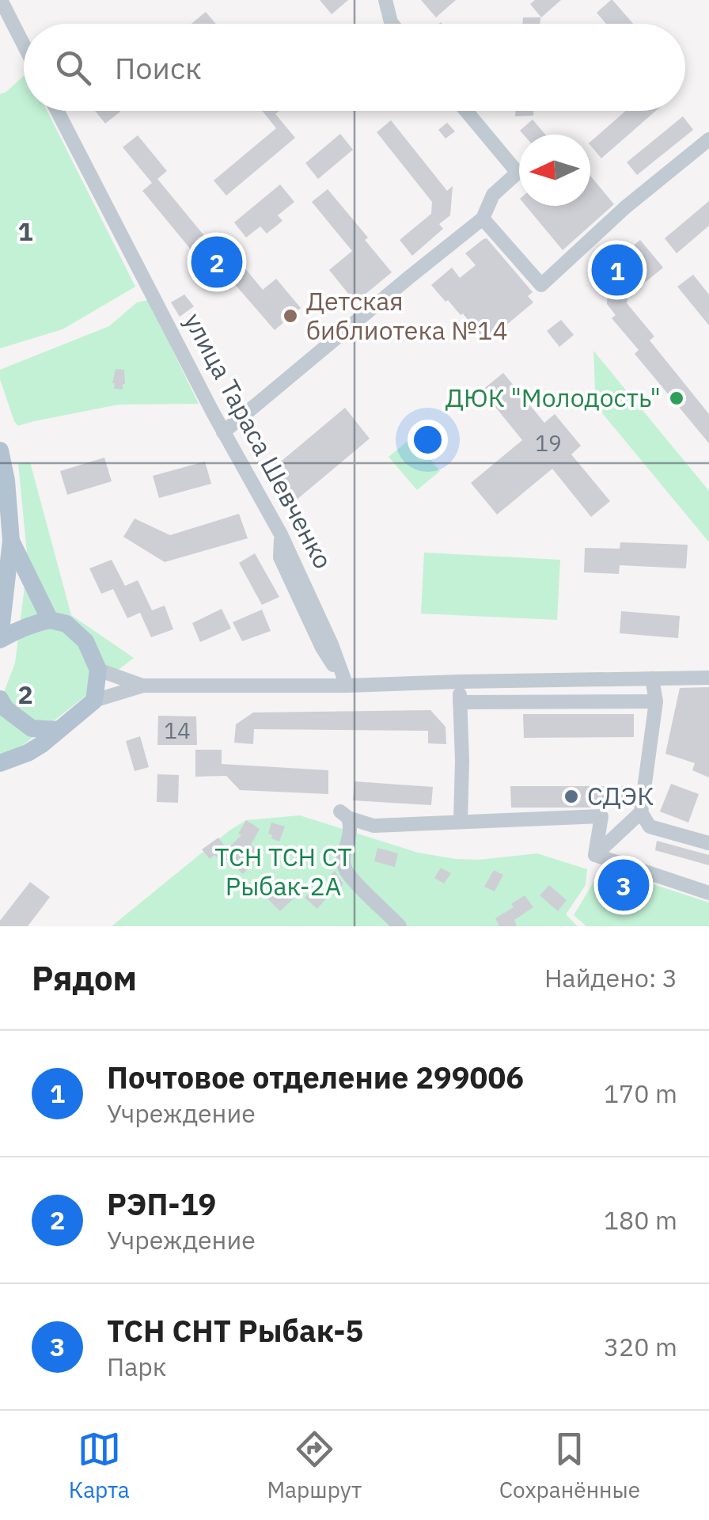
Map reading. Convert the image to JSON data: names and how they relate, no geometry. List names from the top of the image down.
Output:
{
  "streets": {
    "street": ["улица Тараса Шевченко"]
  },
  "parks": ["ТСН ТСН СТ Рыбак-2А"],
  "places": ["Детская библиотека №14", "ДЮК \"Молодость\"", "СДЭК"],
  "house_numbers": ["19", "14"],
  "north": "left",
  "page": {
    "search": "Поиск",
    "pins": ["2", "1", "3"],
    "heading": ["Рядом", "Найдено: 3"],
    "list": [
      {
        "mark": "1",
        "name": "Почтовое отделение 299006",
        "note": "Учреждение",
        "value": "170 m"
      },
      {
        "mark": "2",
        "name": "РЭП-19",
        "note": "Учреждение",
        "value": "180 m"
      },
      {
        "mark": "3",
        "name": "ТСН СНТ Рыбак-5",
        "note": "Парк",
        "value": "320 m"
      }
    ],
    "nav": ["Карта", "Маршрут", "Сохранённые"]
  },
  "grid": {
    "rows": ["1", "2"]
  }
}
